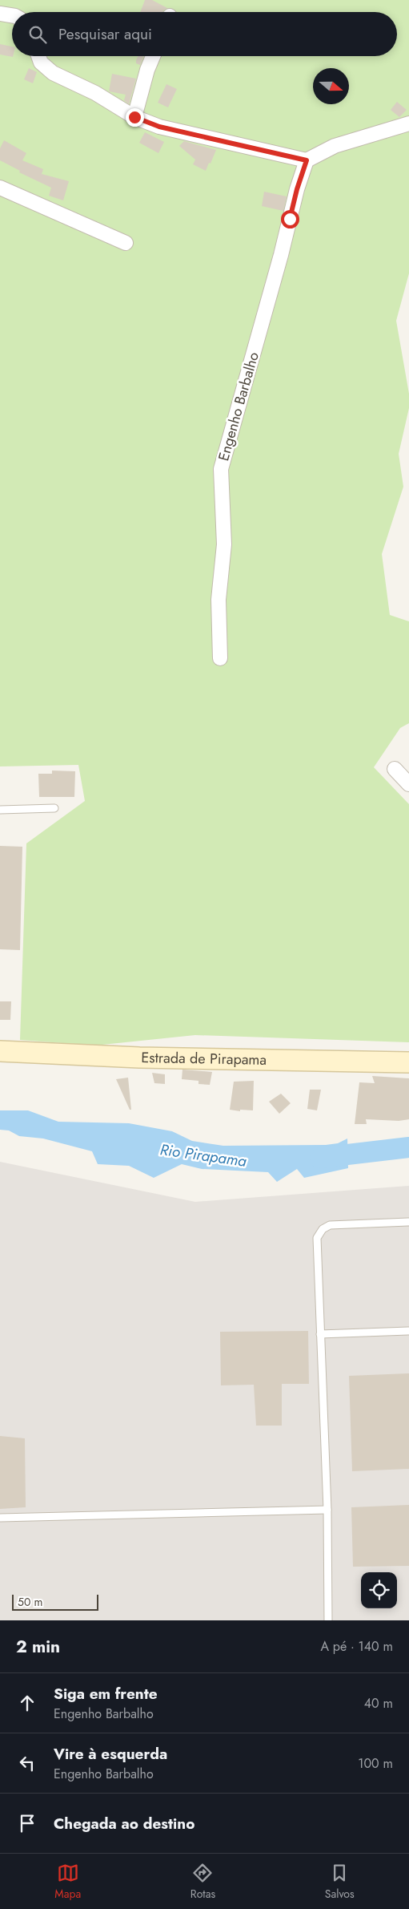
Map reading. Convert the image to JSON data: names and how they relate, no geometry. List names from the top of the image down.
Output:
{
  "streets": {
    "main road": ["Estrada de Pirapama"],
    "street": ["Engenho Barbalho"]
  },
  "water": ["Rio Pirapama"],
  "scale_bar": "50 m",
  "north": "right",
  "page": {
    "search": "Pesquisar aqui",
    "scale": "50 m",
    "heading": ["2 min", "A pé · 140 m"],
    "list": [
      ["Siga em frente", "Engenho Barbalho", "40 m"],
      ["Vire à esquerda", "Engenho Barbalho", "100 m"],
      "Chegada ao destino"
    ],
    "nav": ["Mapa", "Rotas", "Salvos"]
  }
}
